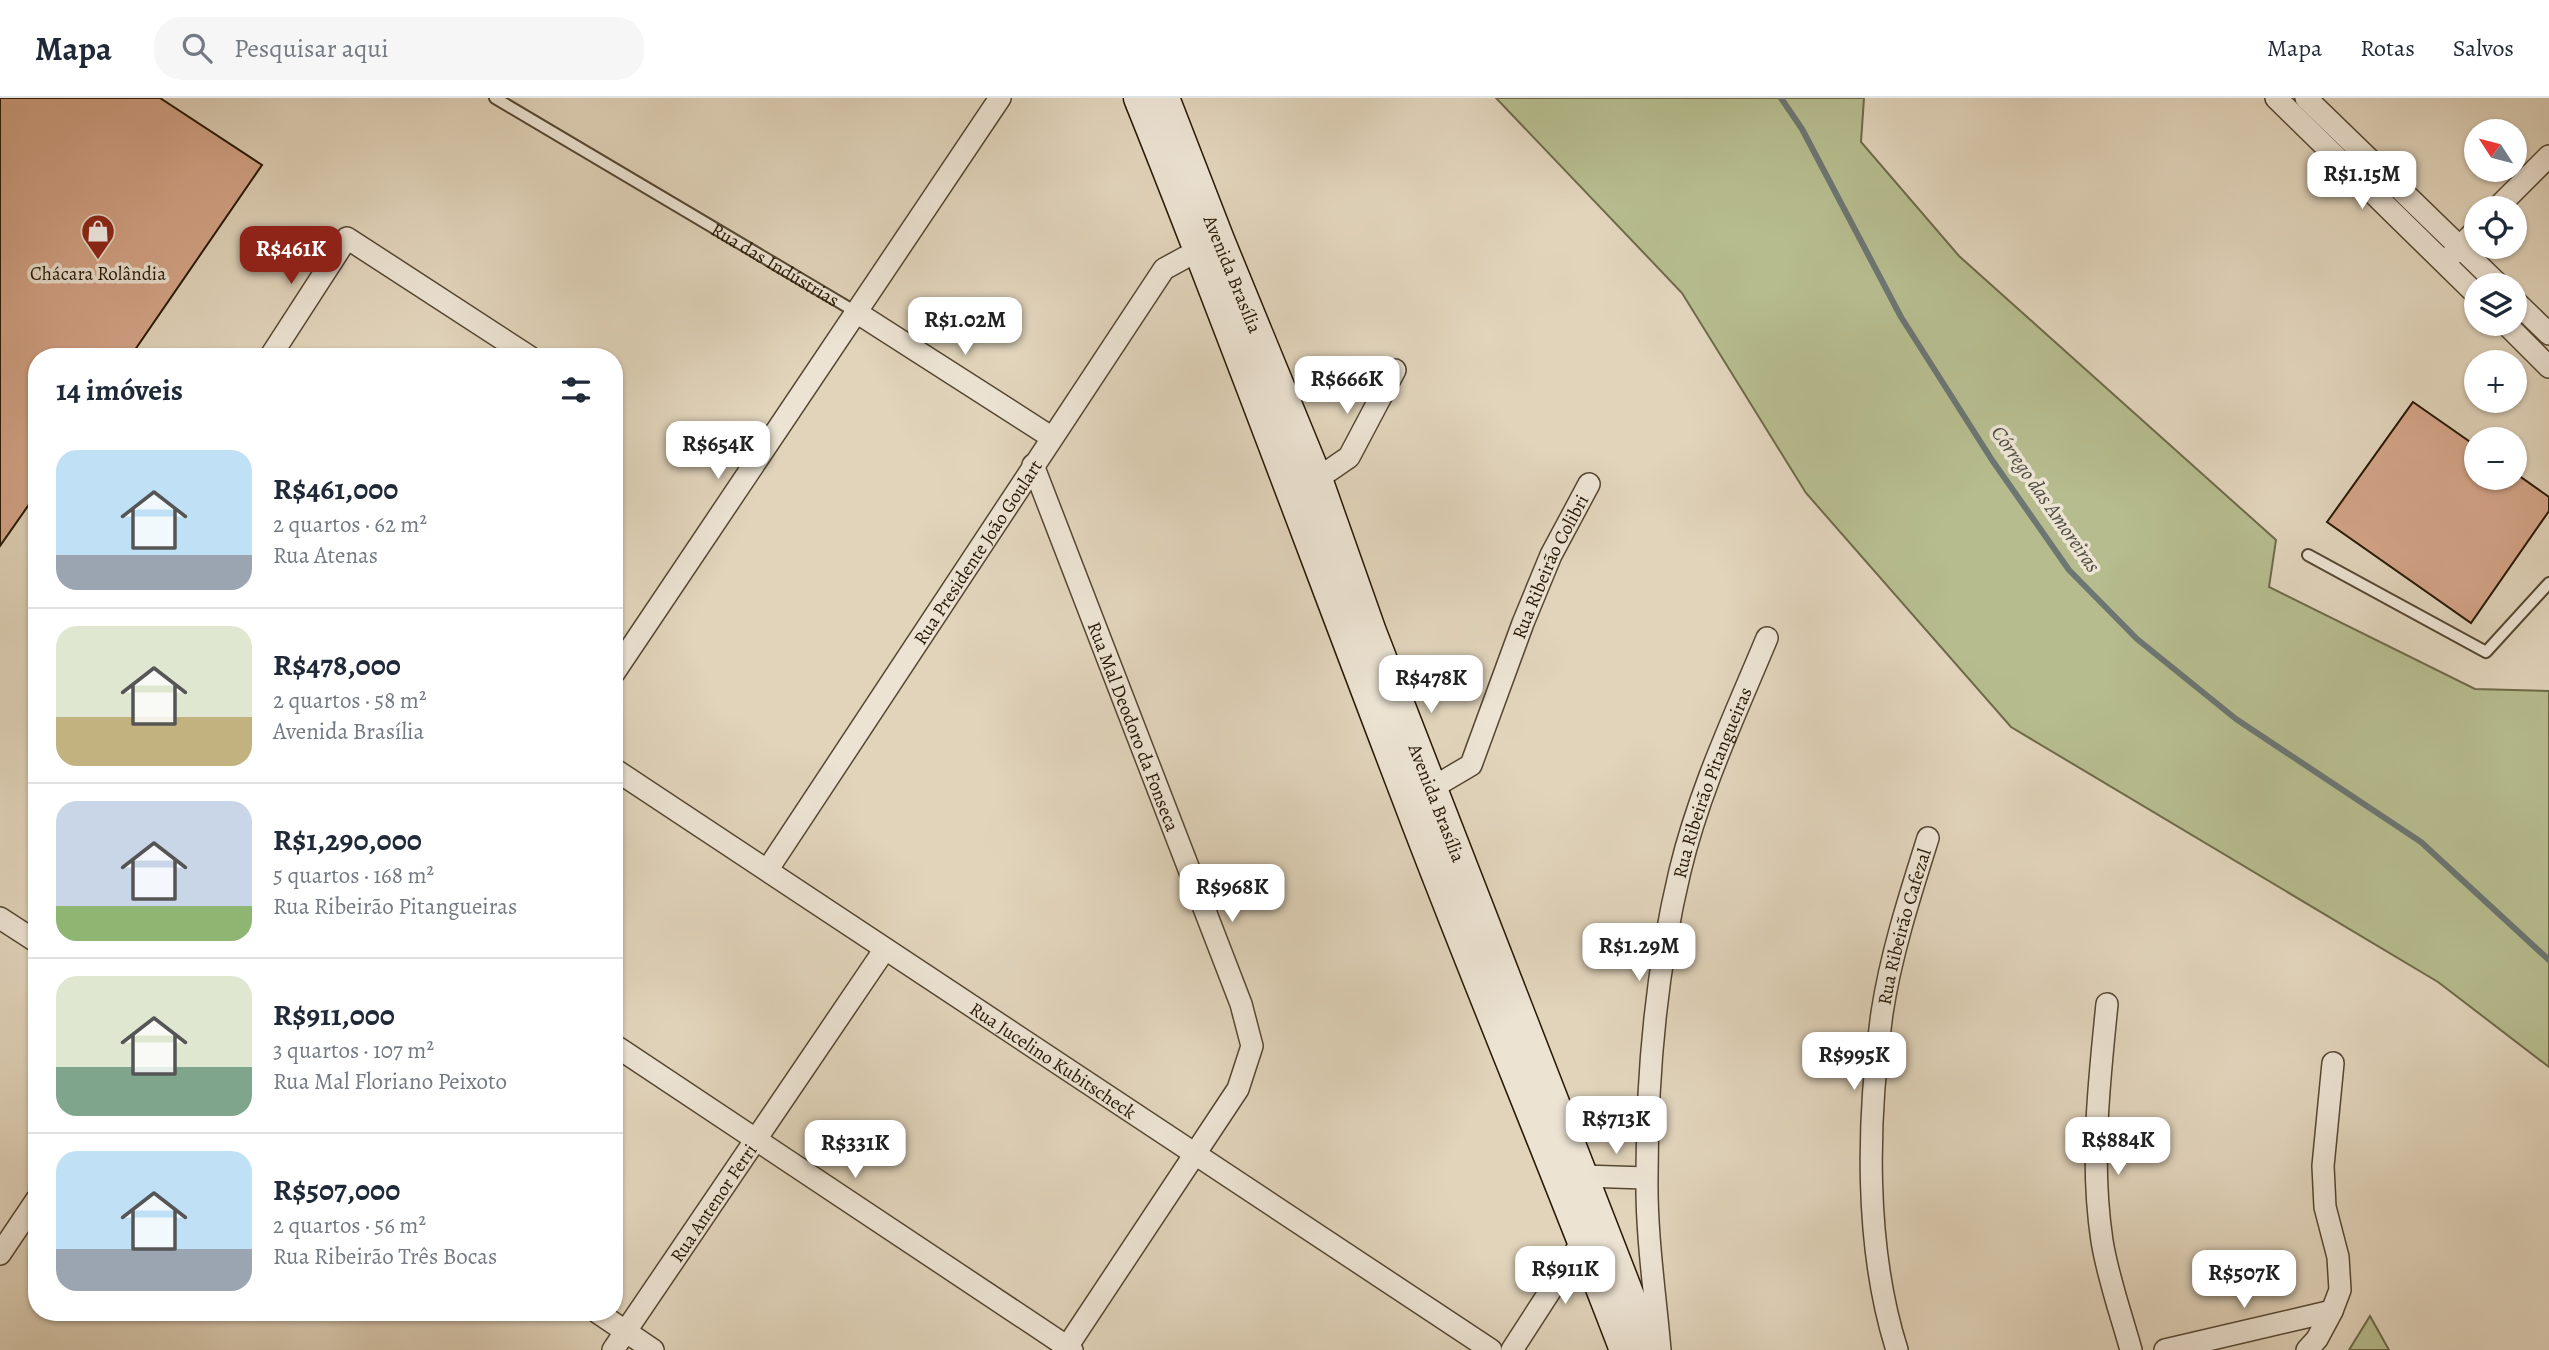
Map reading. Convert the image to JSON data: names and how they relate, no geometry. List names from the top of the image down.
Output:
{
  "streets": {
    "main road": ["Avenida Brasília"],
    "street": [
      "Rua das Indústrias",
      "Rua Presidente João Goulart",
      "Rua Ribeirão Colibri",
      "Rua Mal Deodoro da Fonseca",
      "Rua Ribeirão Pitangueiras",
      "Rua Ribeirão Cafezal",
      "Rua Jucelino Kubitscheck",
      "Rua Antenor Ferri"
    ]
  },
  "crossings": [
    ["Rua das Indústrias", "Rua Presidente João Goulart"],
    ["Avenida Brasília", "Rua Presidente João Goulart"],
    ["Avenida Brasília", "Rua Ribeirão Colibri"],
    ["Rua Presidente João Goulart", "Rua Mal Deodoro da Fonseca"],
    ["Rua Presidente João Goulart", "Rua Jucelino Kubitscheck"],
    ["Rua Mal Deodoro da Fonseca", "Rua Jucelino Kubitscheck"],
    ["Rua Jucelino Kubitscheck", "Rua Antenor Ferri"]
  ],
  "water": ["Córrego das Amoreiras"],
  "places": {
    "shop": ["Chácara Rolândia"]
  },
  "north": "top left",
  "page": {
    "header": "Mapa",
    "search": "Pesquisar aqui",
    "nav": ["Mapa", "Rotas", "Salvos"],
    "map_buttons": ["+", "−"],
    "price": [
      "R$1.15M",
      "R$461K",
      "R$1.02M",
      "R$666K",
      "R$654K",
      "R$478K",
      "R$968K",
      "R$1.29M",
      "R$995K",
      "R$713K",
      "R$884K",
      "R$331K",
      "R$911K",
      "R$507K"
    ],
    "heading": "14 imóveis",
    "list": [
      {
        "name": "R$461,000",
        "note": "2 quartos · 62 m² · Rua Atenas"
      },
      {
        "name": "R$478,000",
        "note": "2 quartos · 58 m² · Avenida Brasília"
      },
      {
        "name": "R$1,290,000",
        "note": "5 quartos · 168 m² · Rua Ribeirão Pitangueiras"
      },
      {
        "name": "R$911,000",
        "note": "3 quartos · 107 m² · Rua Mal Floriano Peixoto"
      },
      {
        "name": "R$507,000",
        "note": "2 quartos · 56 m² · Rua Ribeirão Três Bocas"
      }
    ]
  }
}
